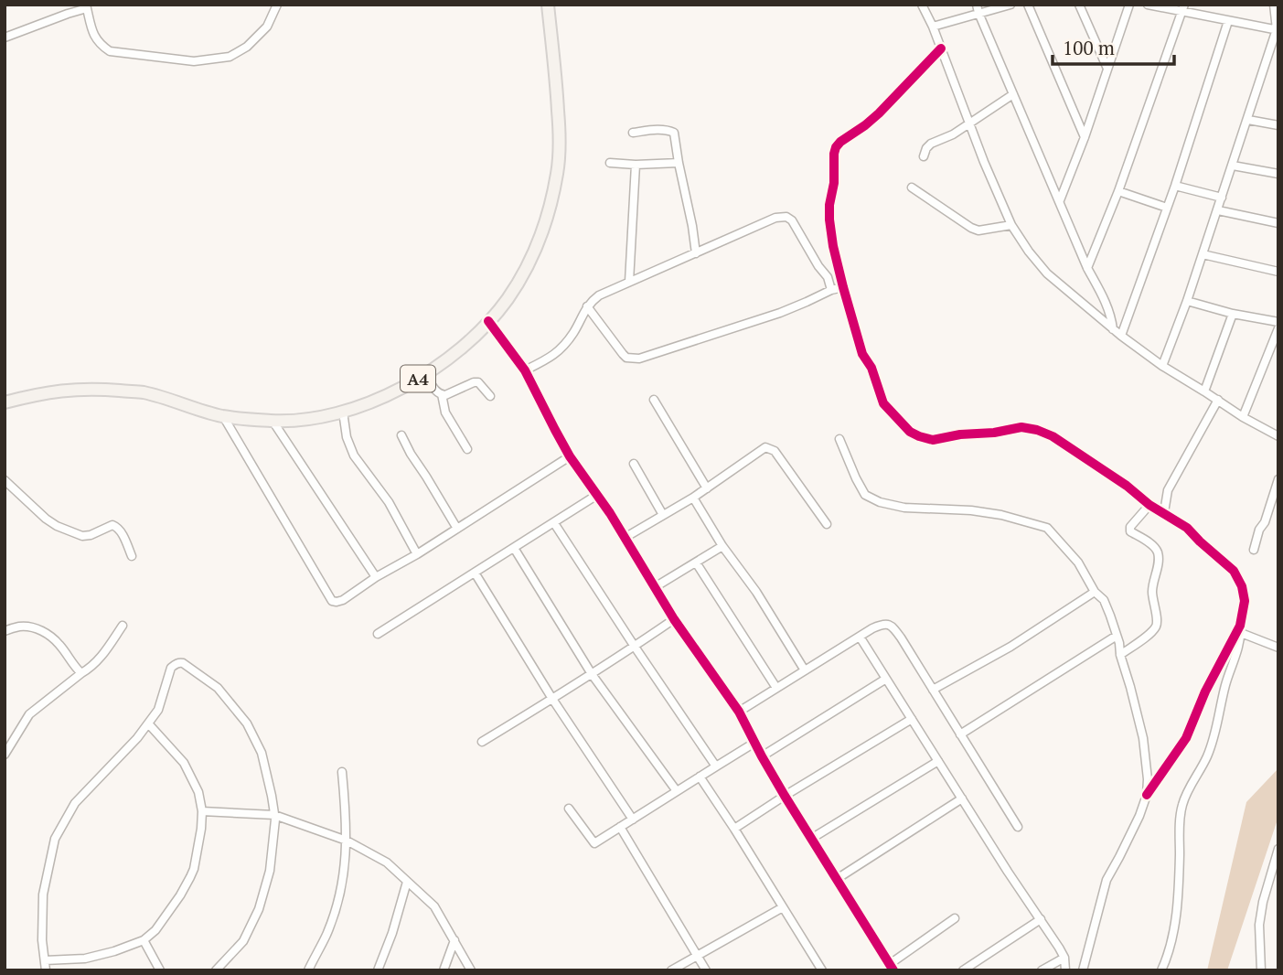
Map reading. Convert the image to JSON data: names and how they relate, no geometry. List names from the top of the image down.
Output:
{
  "streets": {
    "main road": ["A4"]
  },
  "scale_bar": "100 m"
}
